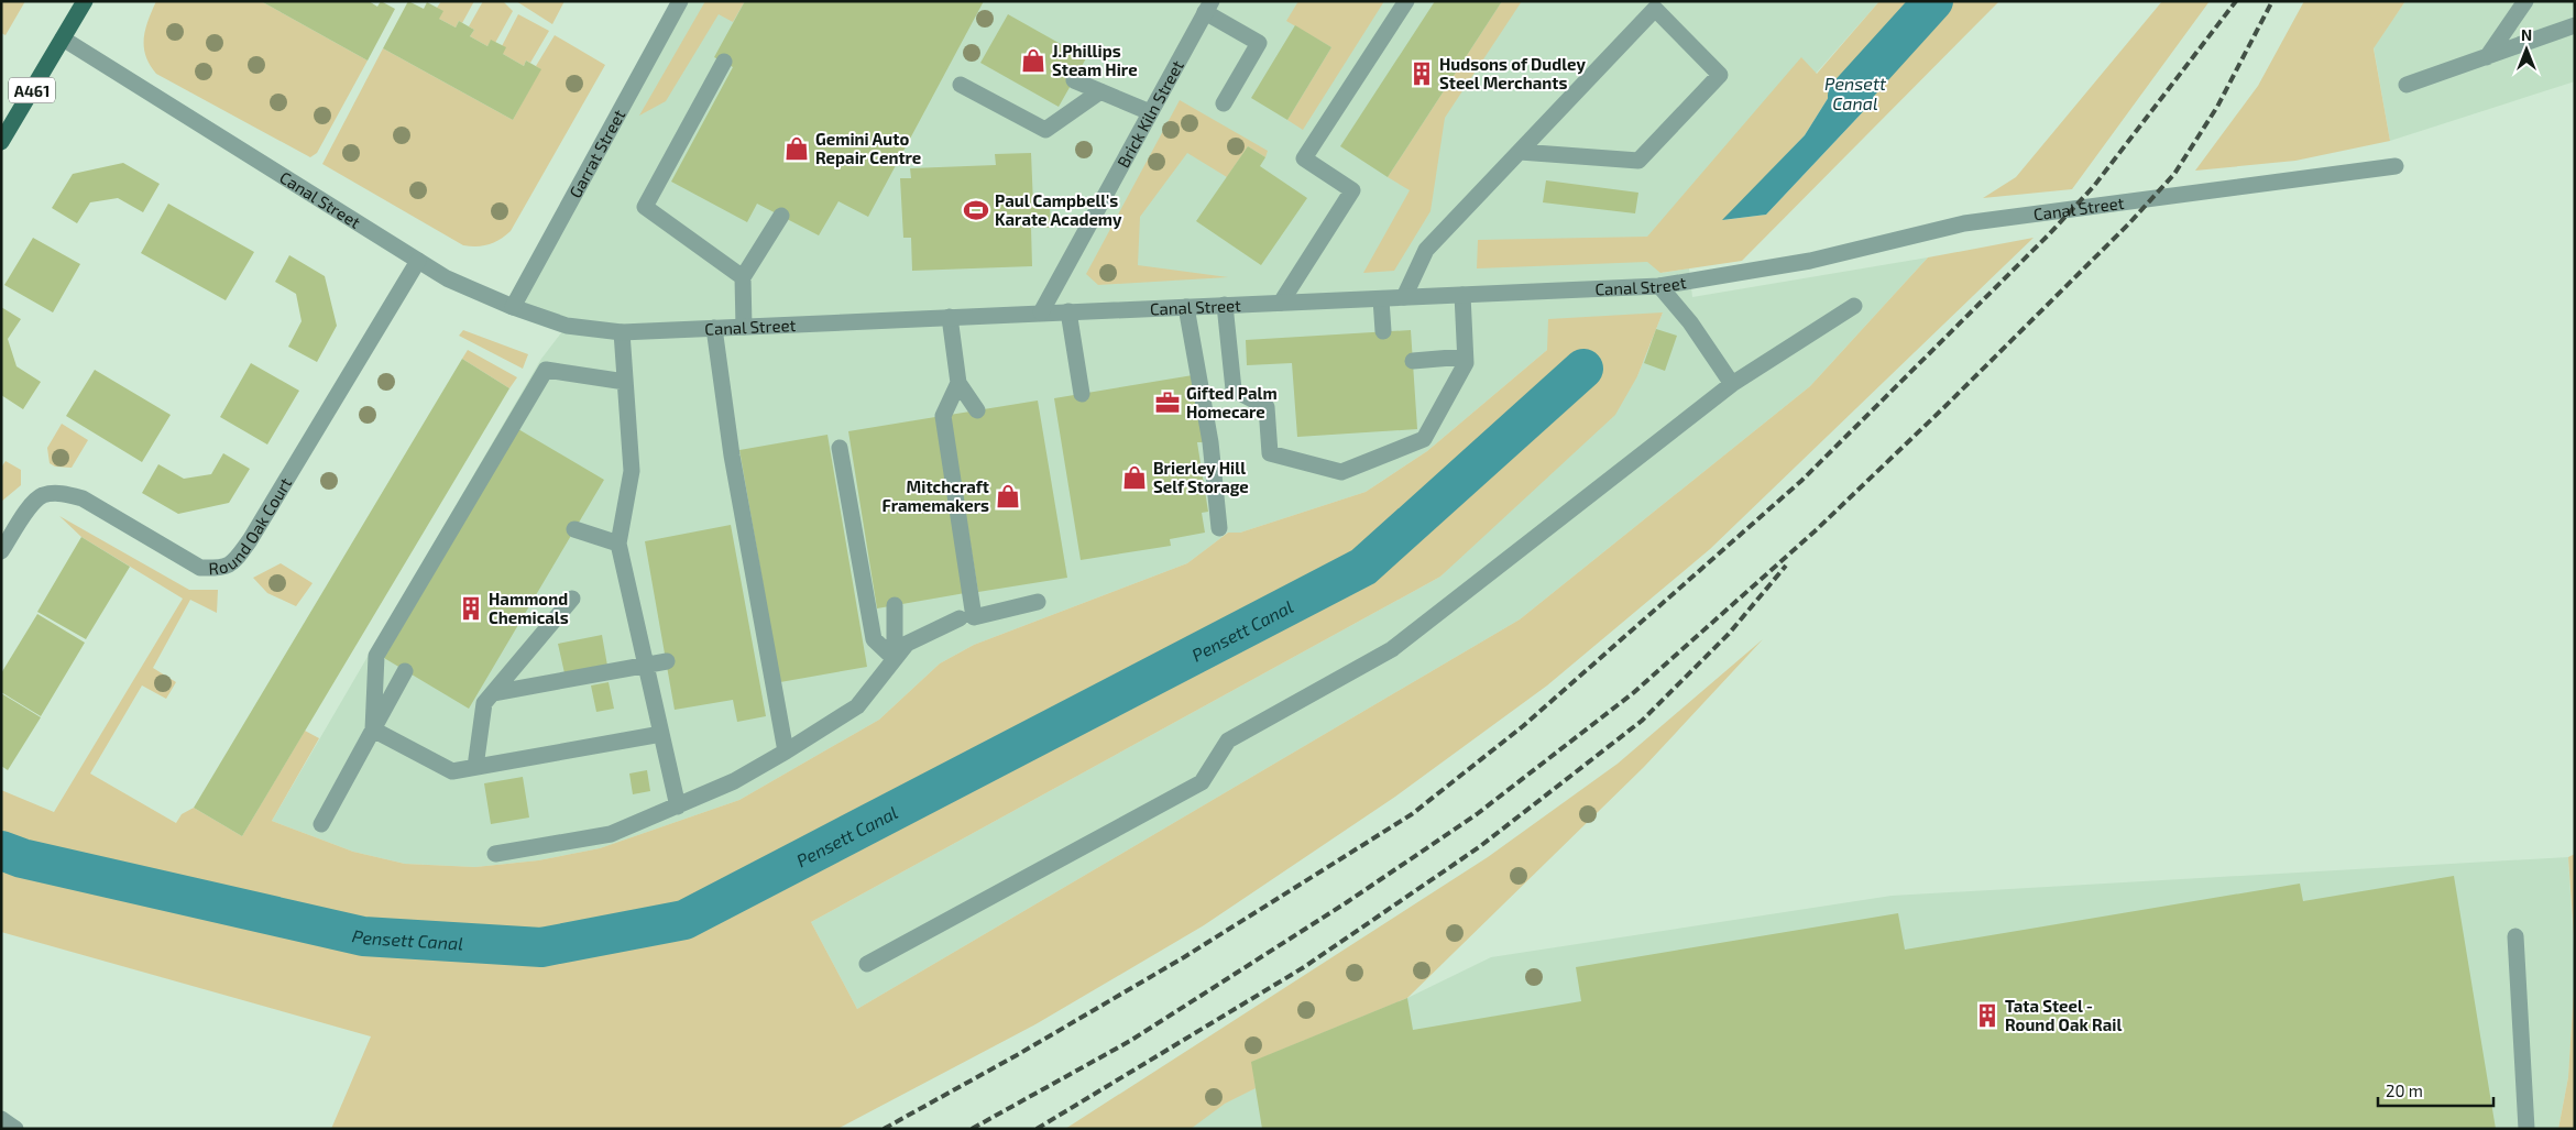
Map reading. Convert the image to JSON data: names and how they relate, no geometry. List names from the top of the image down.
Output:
{
  "streets": {
    "main road": ["A461"],
    "street": [
      "Brick Kiln Street",
      "Garrat Street",
      "Canal Street",
      "Round Oak Court"
    ]
  },
  "crossings": [
    ["A461", "Canal Street"],
    ["Brick Kiln Street", "Canal Street"],
    ["Garrat Street", "Canal Street"],
    ["Canal Street", "Round Oak Court"]
  ],
  "water": ["Pensett Canal"],
  "places": {
    "shop": [
      "J.Phillips Steam Hire",
      "Gemini Auto Repair Centre",
      "Brierley Hill Self Storage",
      "Mitchcraft Framemakers"
    ],
    "building": ["Hudsons of Dudley Steel Merchants", "Hammond Chemicals", "Tata Steel - Round Oak Rail"],
    "sports": ["Paul Campbell's Karate Academy"],
    "office": ["Gifted Palm Homecare"]
  },
  "scale_bar": "20 m",
  "north": "top"
}
